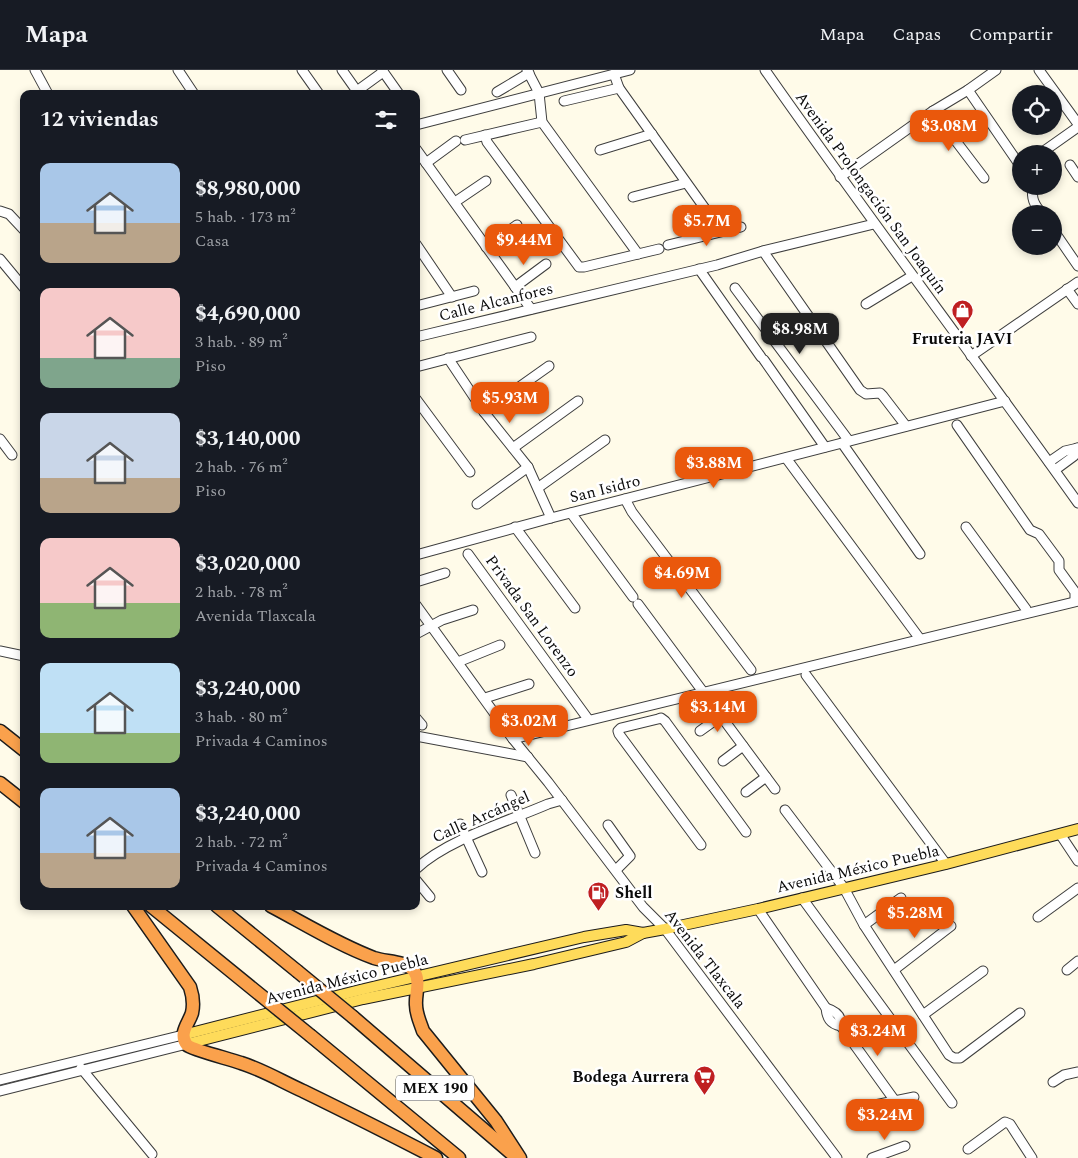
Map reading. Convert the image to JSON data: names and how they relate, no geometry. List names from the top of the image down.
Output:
{
  "streets": {
    "highway": ["MEX 190"],
    "main road": ["Avenida México Puebla"],
    "street": [
      "Avenida Prolongación San Joaquín",
      "Calle Alcanfores",
      "San Isidro",
      "Privada San Lorenzo",
      "Calle Arcángel",
      "Avenida Tlaxcala"
    ]
  },
  "crossings": [
    ["Avenida Prolongación San Joaquín", "Calle Alcanfores"],
    ["Avenida Prolongación San Joaquín", "San Isidro"],
    ["Calle Arcángel", "Avenida Tlaxcala"],
    ["Avenida México Puebla", "Avenida Tlaxcala"]
  ],
  "places": {
    "shop": ["Fruteria JAVI"],
    "fuel station": ["Shell"],
    "supermarket": ["Bodega Aurrera"]
  },
  "page": {
    "header": "Mapa",
    "nav": ["Mapa", "Capas", "Compartir"],
    "map_buttons": ["+", "−"],
    "heading": "12 viviendas",
    "price": [
      "$3.08M",
      "$5.7M",
      "$9.44M",
      "$8.98M",
      "$5.93M",
      "$3.88M",
      "$4.69M",
      "$3.14M",
      "$3.02M",
      "$5.28M",
      "$3.24M",
      "$3.24M"
    ],
    "list": [
      {
        "name": "$8,980,000",
        "note": "5 hab. · 173 m² · Casa"
      },
      {
        "name": "$4,690,000",
        "note": "3 hab. · 89 m² · Piso"
      },
      {
        "name": "$3,140,000",
        "note": "2 hab. · 76 m² · Piso"
      },
      {
        "name": "$3,020,000",
        "note": "2 hab. · 78 m² · Avenida Tlaxcala"
      },
      {
        "name": "$3,240,000",
        "note": "3 hab. · 80 m² · Privada 4 Caminos"
      },
      {
        "name": "$3,240,000",
        "note": "2 hab. · 72 m² · Privada 4 Caminos"
      }
    ]
  }
}
